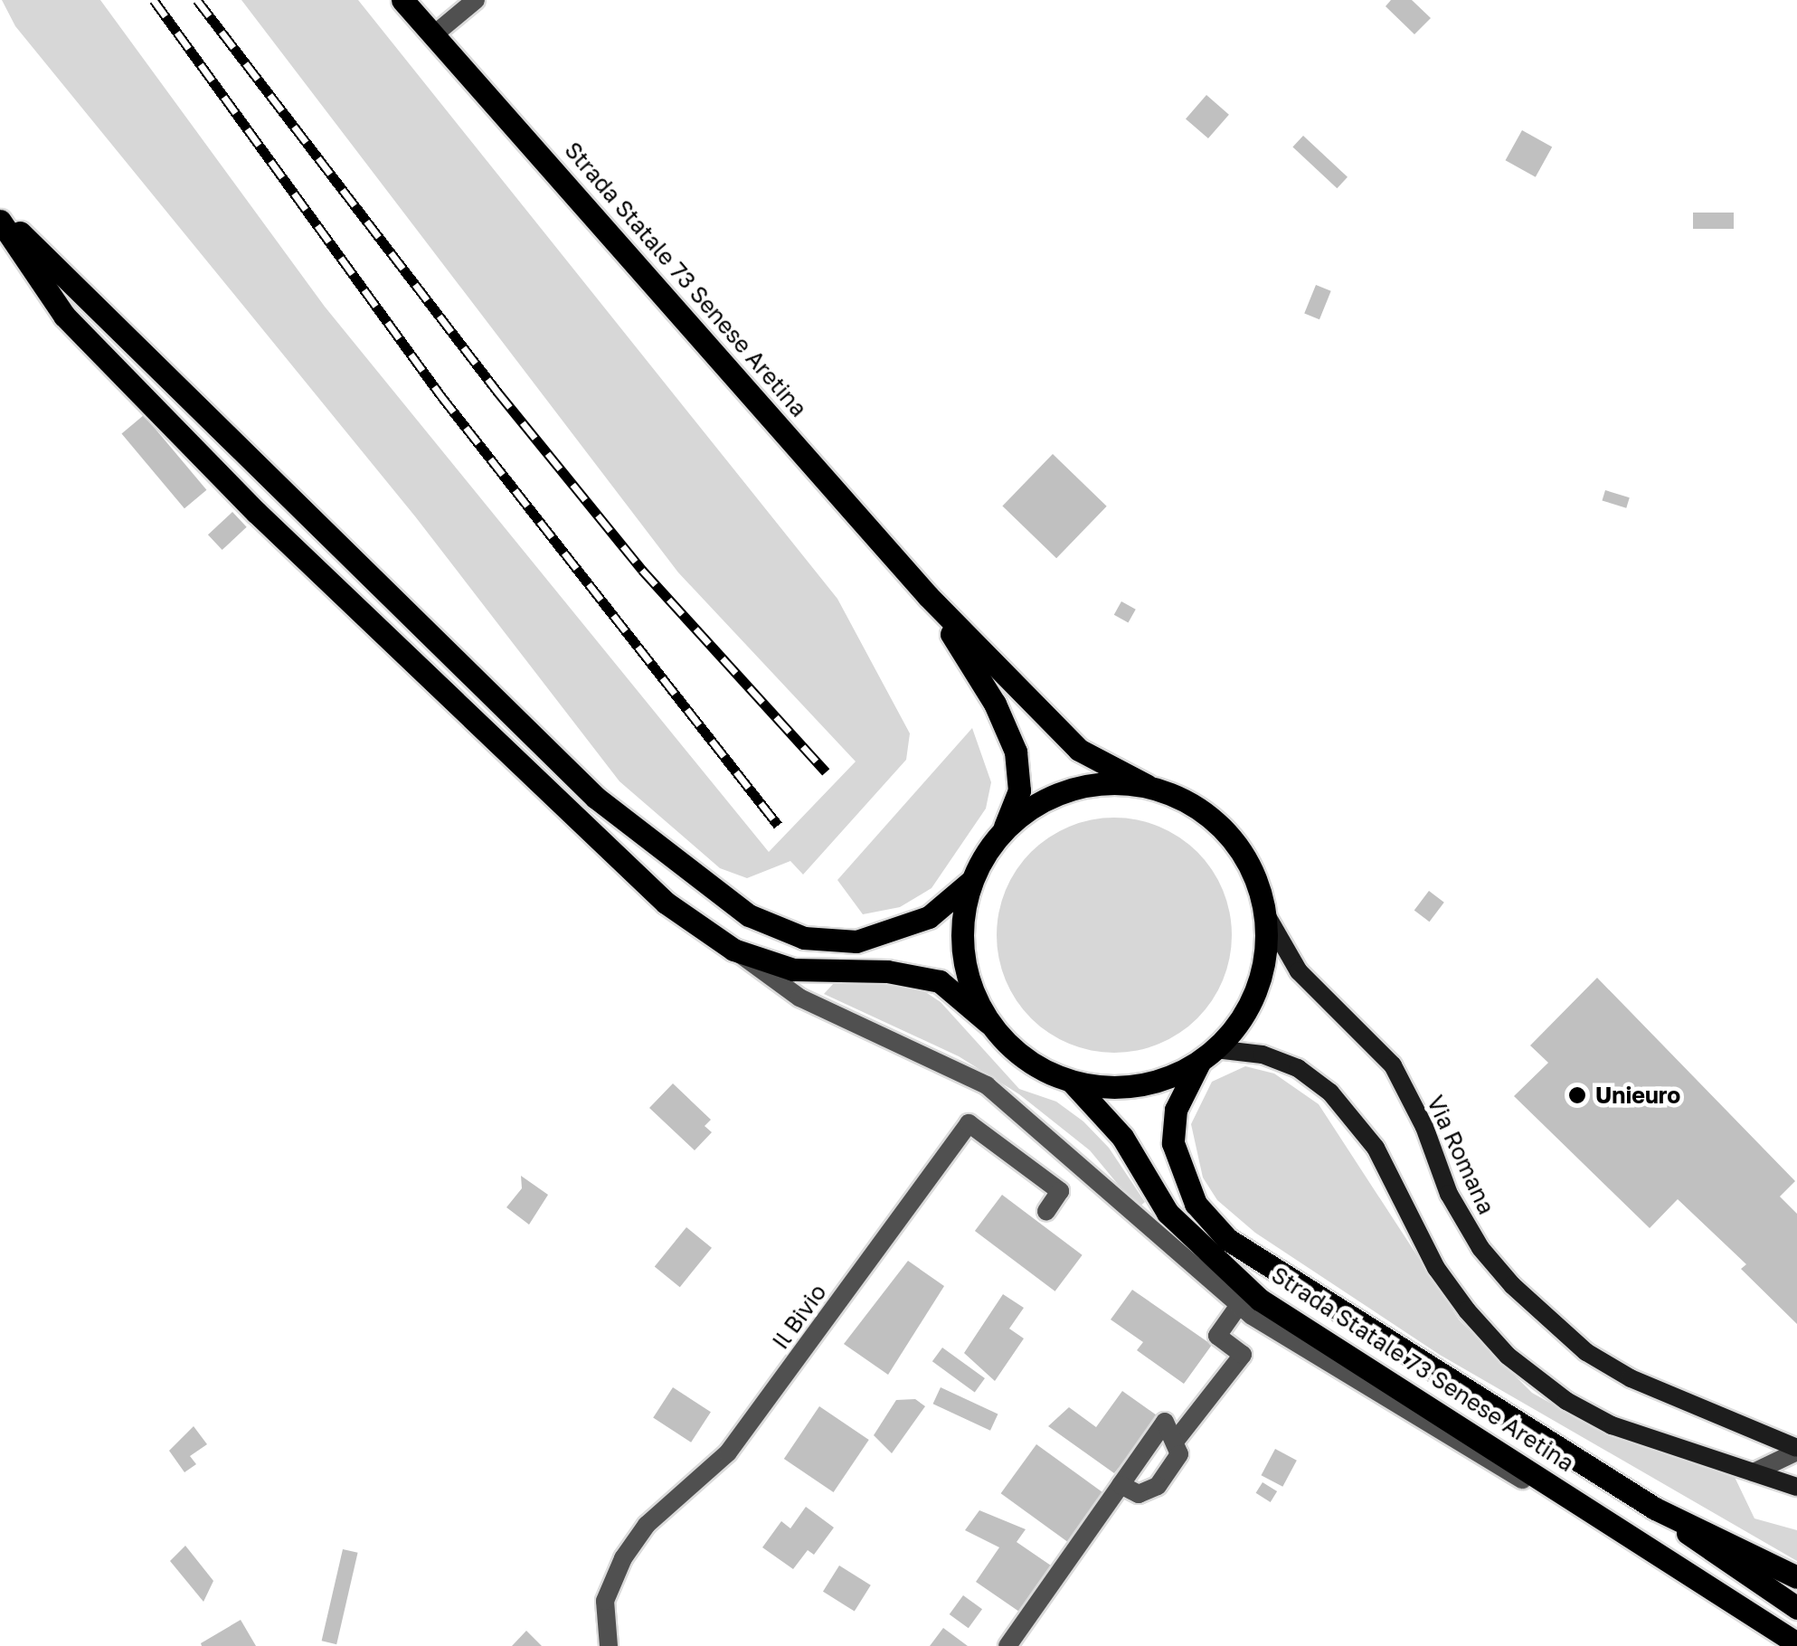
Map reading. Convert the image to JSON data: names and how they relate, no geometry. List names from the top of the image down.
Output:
{
  "streets": {
    "main road": ["Strada Statale 73 Senese Aretina", "Via Romana"],
    "street": ["Il Bivio"]
  },
  "crossings": [
    ["Strada Statale 73 Senese Aretina", "Via Romana"]
  ],
  "places": ["Unieuro"]
}
